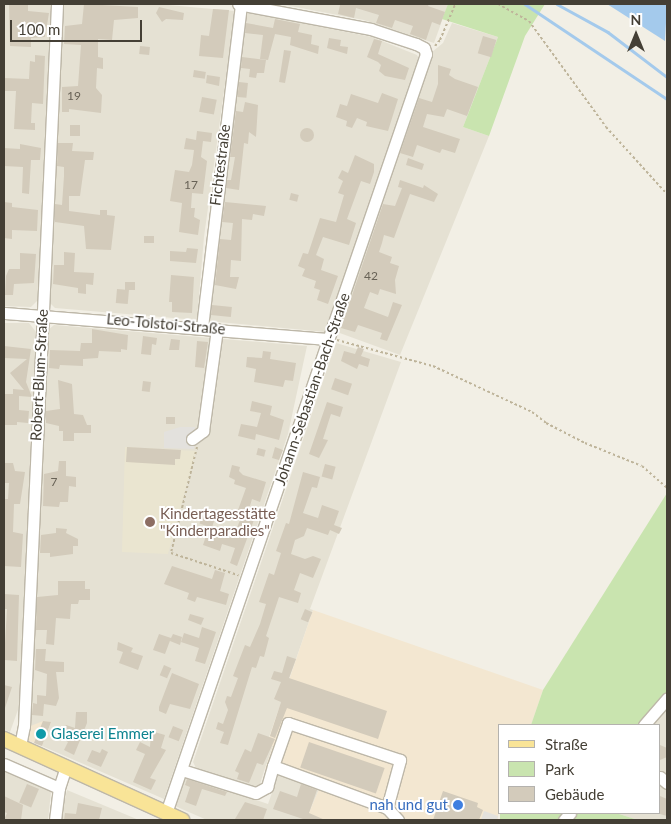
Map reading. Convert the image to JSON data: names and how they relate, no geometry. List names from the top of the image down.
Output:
{
  "streets": {
    "street": [
      "Fichtestraße",
      "Leo-Tolstoi-Straße",
      "Robert-Blum-Straße",
      "Johann-Sebastian-Bach-Straße"
    ]
  },
  "crossings": [
    ["Fichtestraße", "Leo-Tolstoi-Straße"],
    ["Leo-Tolstoi-Straße", "Robert-Blum-Straße"],
    ["Leo-Tolstoi-Straße", "Johann-Sebastian-Bach-Straße"]
  ],
  "places": ["Kindertagesstätte \"Kinderparadies\"", "Glaserei Emmer", "nah und gut"],
  "house_numbers": [
    "19",
    "17",
    "42",
    "7"
  ],
  "legend": ["Straße", "Park", "Gebäude"],
  "scale_bar": "100 m",
  "north": "top"
}
